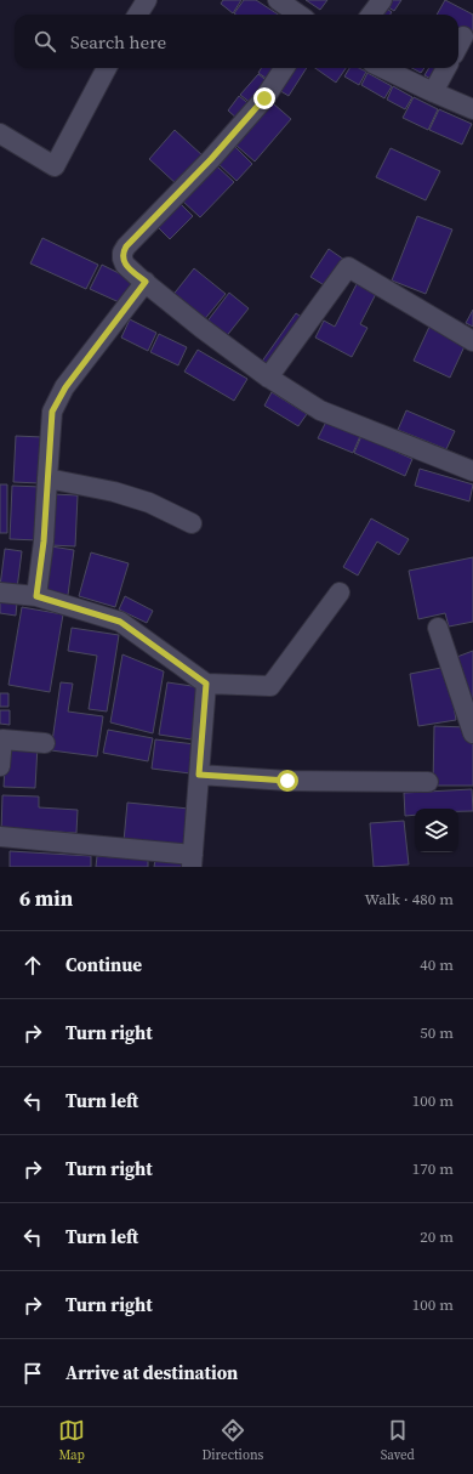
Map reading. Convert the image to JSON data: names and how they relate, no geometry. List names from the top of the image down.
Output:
{
  "page": {
    "search": "Search here",
    "heading": ["6 min", "Walk · 480 m"],
    "list": [
      ["Continue", "40 m"],
      ["Turn right", "50 m"],
      ["Turn left", "100 m"],
      ["Turn right", "170 m"],
      ["Turn left", "20 m"],
      ["Turn right", "100 m"],
      "Arrive at destination"
    ],
    "nav": ["Map", "Directions", "Saved"]
  }
}
